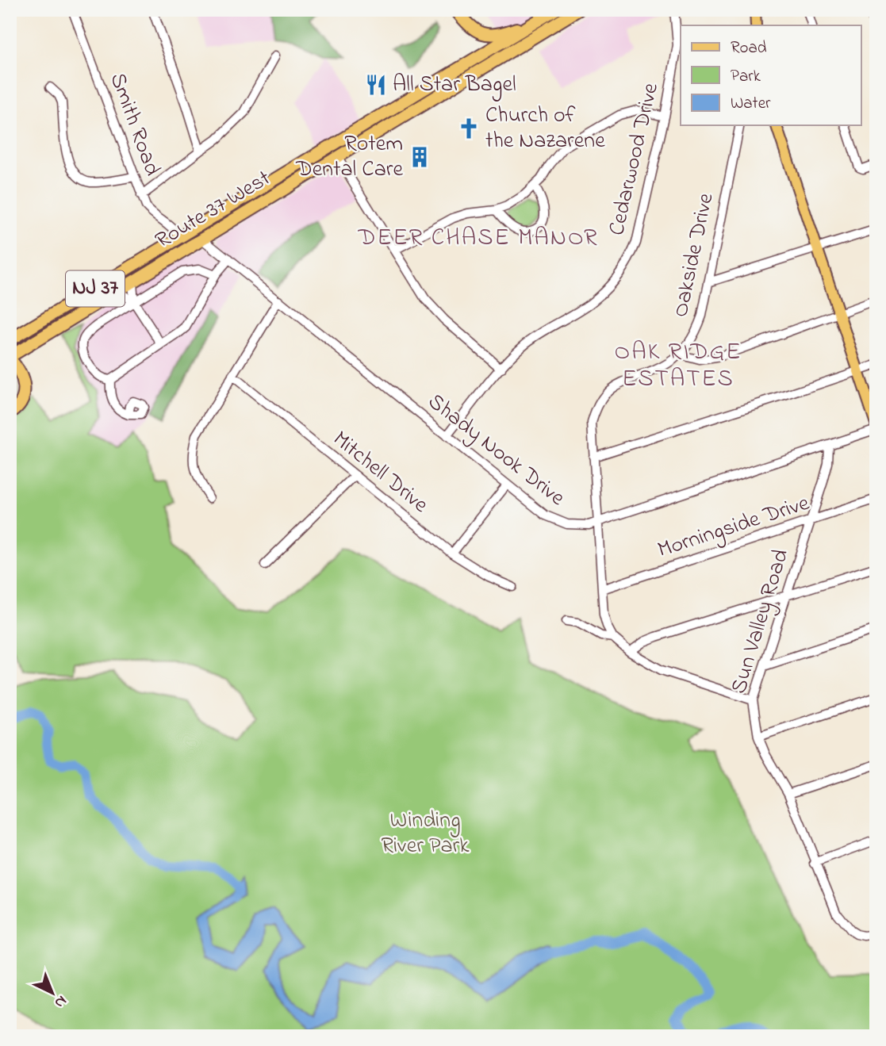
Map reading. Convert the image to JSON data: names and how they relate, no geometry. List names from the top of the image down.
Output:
{
  "streets": {
    "highway": ["Route 37 West", "NJ 37"],
    "street": [
      "Smith Road",
      "Cedarwood Drive",
      "Oakside Drive",
      "Shady Nook Drive",
      "Mitchell Drive",
      "Morningside Drive",
      "Sun Valley Road"
    ]
  },
  "crossings": [
    ["Smith Road", "Route 37 West"],
    ["Cedarwood Drive", "Shady Nook Drive"],
    ["Route 37 West", "Shady Nook Drive"],
    ["Oakside Drive", "Shady Nook Drive"],
    ["Oakside Drive", "Morningside Drive"],
    ["Shady Nook Drive", "Sun Valley Road"],
    ["Morningside Drive", "Sun Valley Road"]
  ],
  "districts": ["DEER CHASE MANOR", "OAK RIDGE ESTATES"],
  "parks": ["Winding River Park"],
  "places": {
    "restaurant": ["All Star Bagel"],
    "church": ["Church of the Nazarene"],
    "building": ["Rotem Dental Care"]
  },
  "legend": ["Road", "Park", "Water"],
  "north": "bottom right"
}
